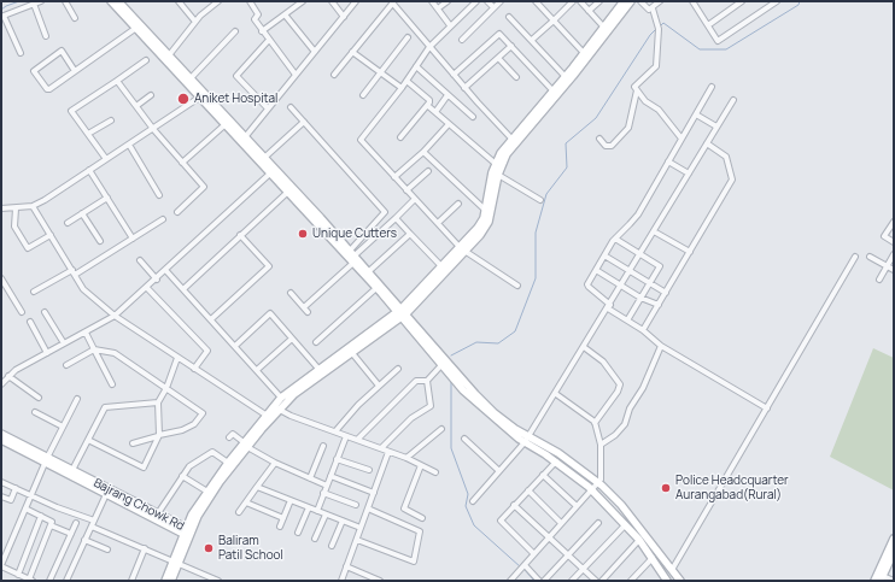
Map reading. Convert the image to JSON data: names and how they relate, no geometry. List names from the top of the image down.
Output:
{
  "streets": {
    "street": ["Bajrang Chowk Rd"]
  },
  "places": [
    "Aniket Hospital",
    "Unique Cutters",
    "Police Headcquarter Aurangabad(Rural)",
    "Baliram Patil School"
  ]
}
